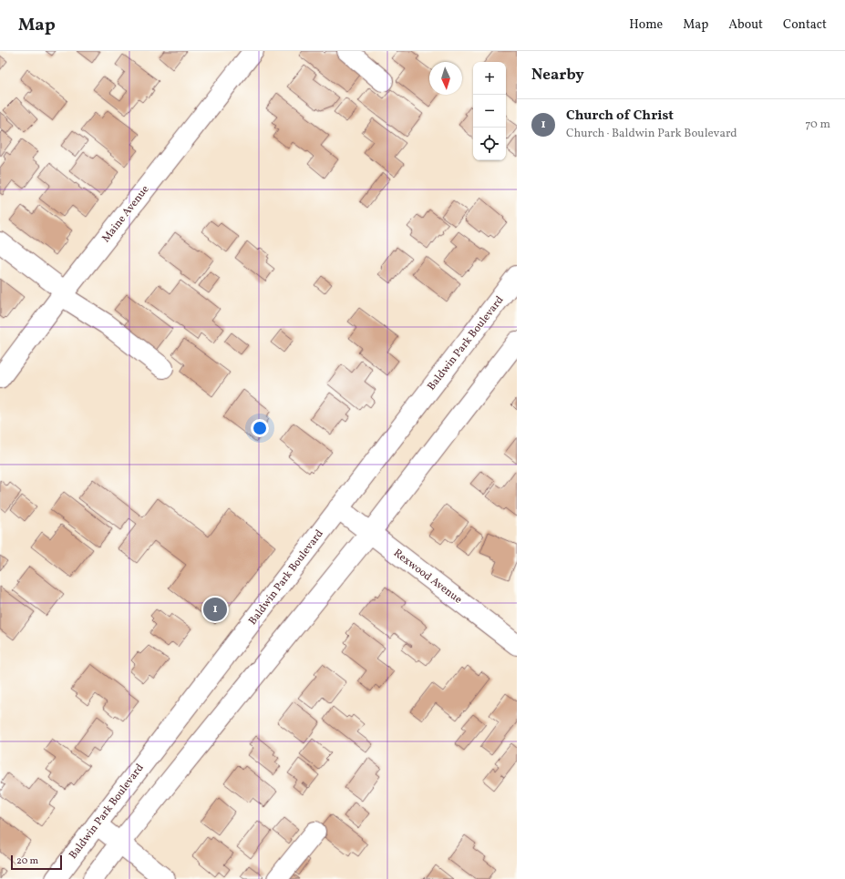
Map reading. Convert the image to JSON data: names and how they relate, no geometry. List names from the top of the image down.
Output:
{
  "streets": {
    "main road": ["Maine Avenue", "Baldwin Park Boulevard", "Rexwood Avenue"]
  },
  "crossings": [
    ["Baldwin Park Boulevard", "Rexwood Avenue"]
  ],
  "scale_bar": "20 m",
  "north": "bottom",
  "page": {
    "header": "Map",
    "nav": [
      "Home",
      "Map",
      "About",
      "Contact"
    ],
    "heading": "Nearby",
    "map_buttons": ["+", "−"],
    "list": [
      {
        "mark": "1",
        "name": "Church of Christ",
        "note": "Church · Baldwin Park Boulevard",
        "value": "70 m"
      }
    ],
    "pins": "1",
    "scale": "20 m"
  }
}
